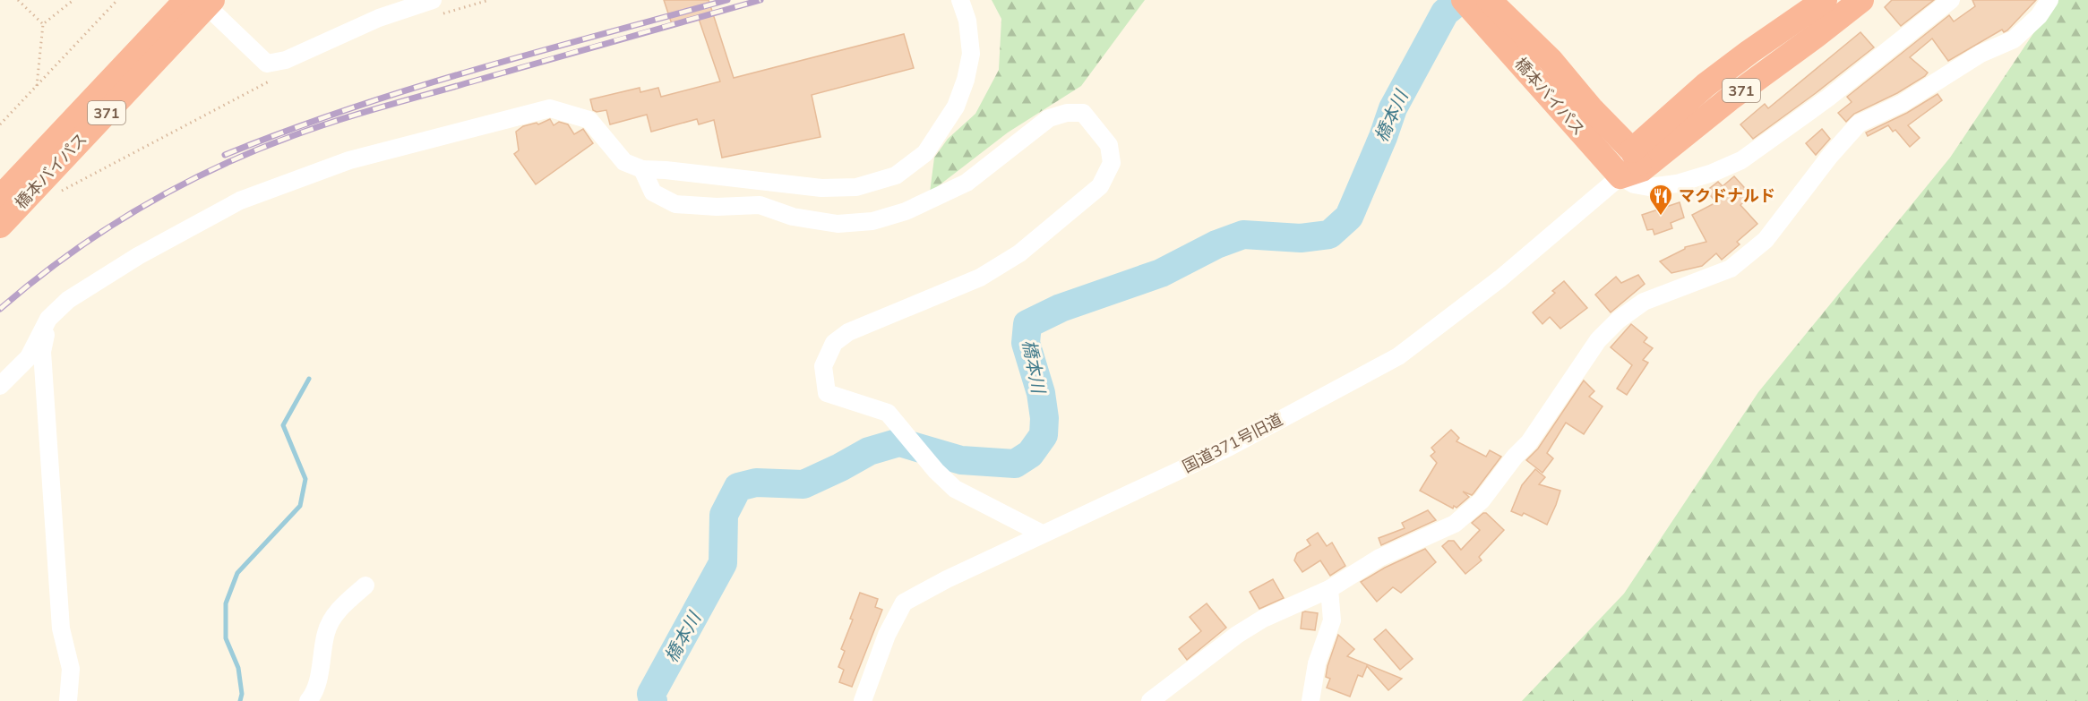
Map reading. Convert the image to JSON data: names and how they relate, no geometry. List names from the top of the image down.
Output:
{
  "streets": {
    "highway": ["371", "橋本バイパス"],
    "street": ["国道371号旧道"]
  },
  "crossings": [
    ["371", "橋本バイパス"],
    ["371", "国道371号旧道"],
    ["橋本バイパス", "国道371号旧道"]
  ],
  "water": ["橋本川"],
  "places": {
    "restaurant": ["マクドナルド"]
  }
}
